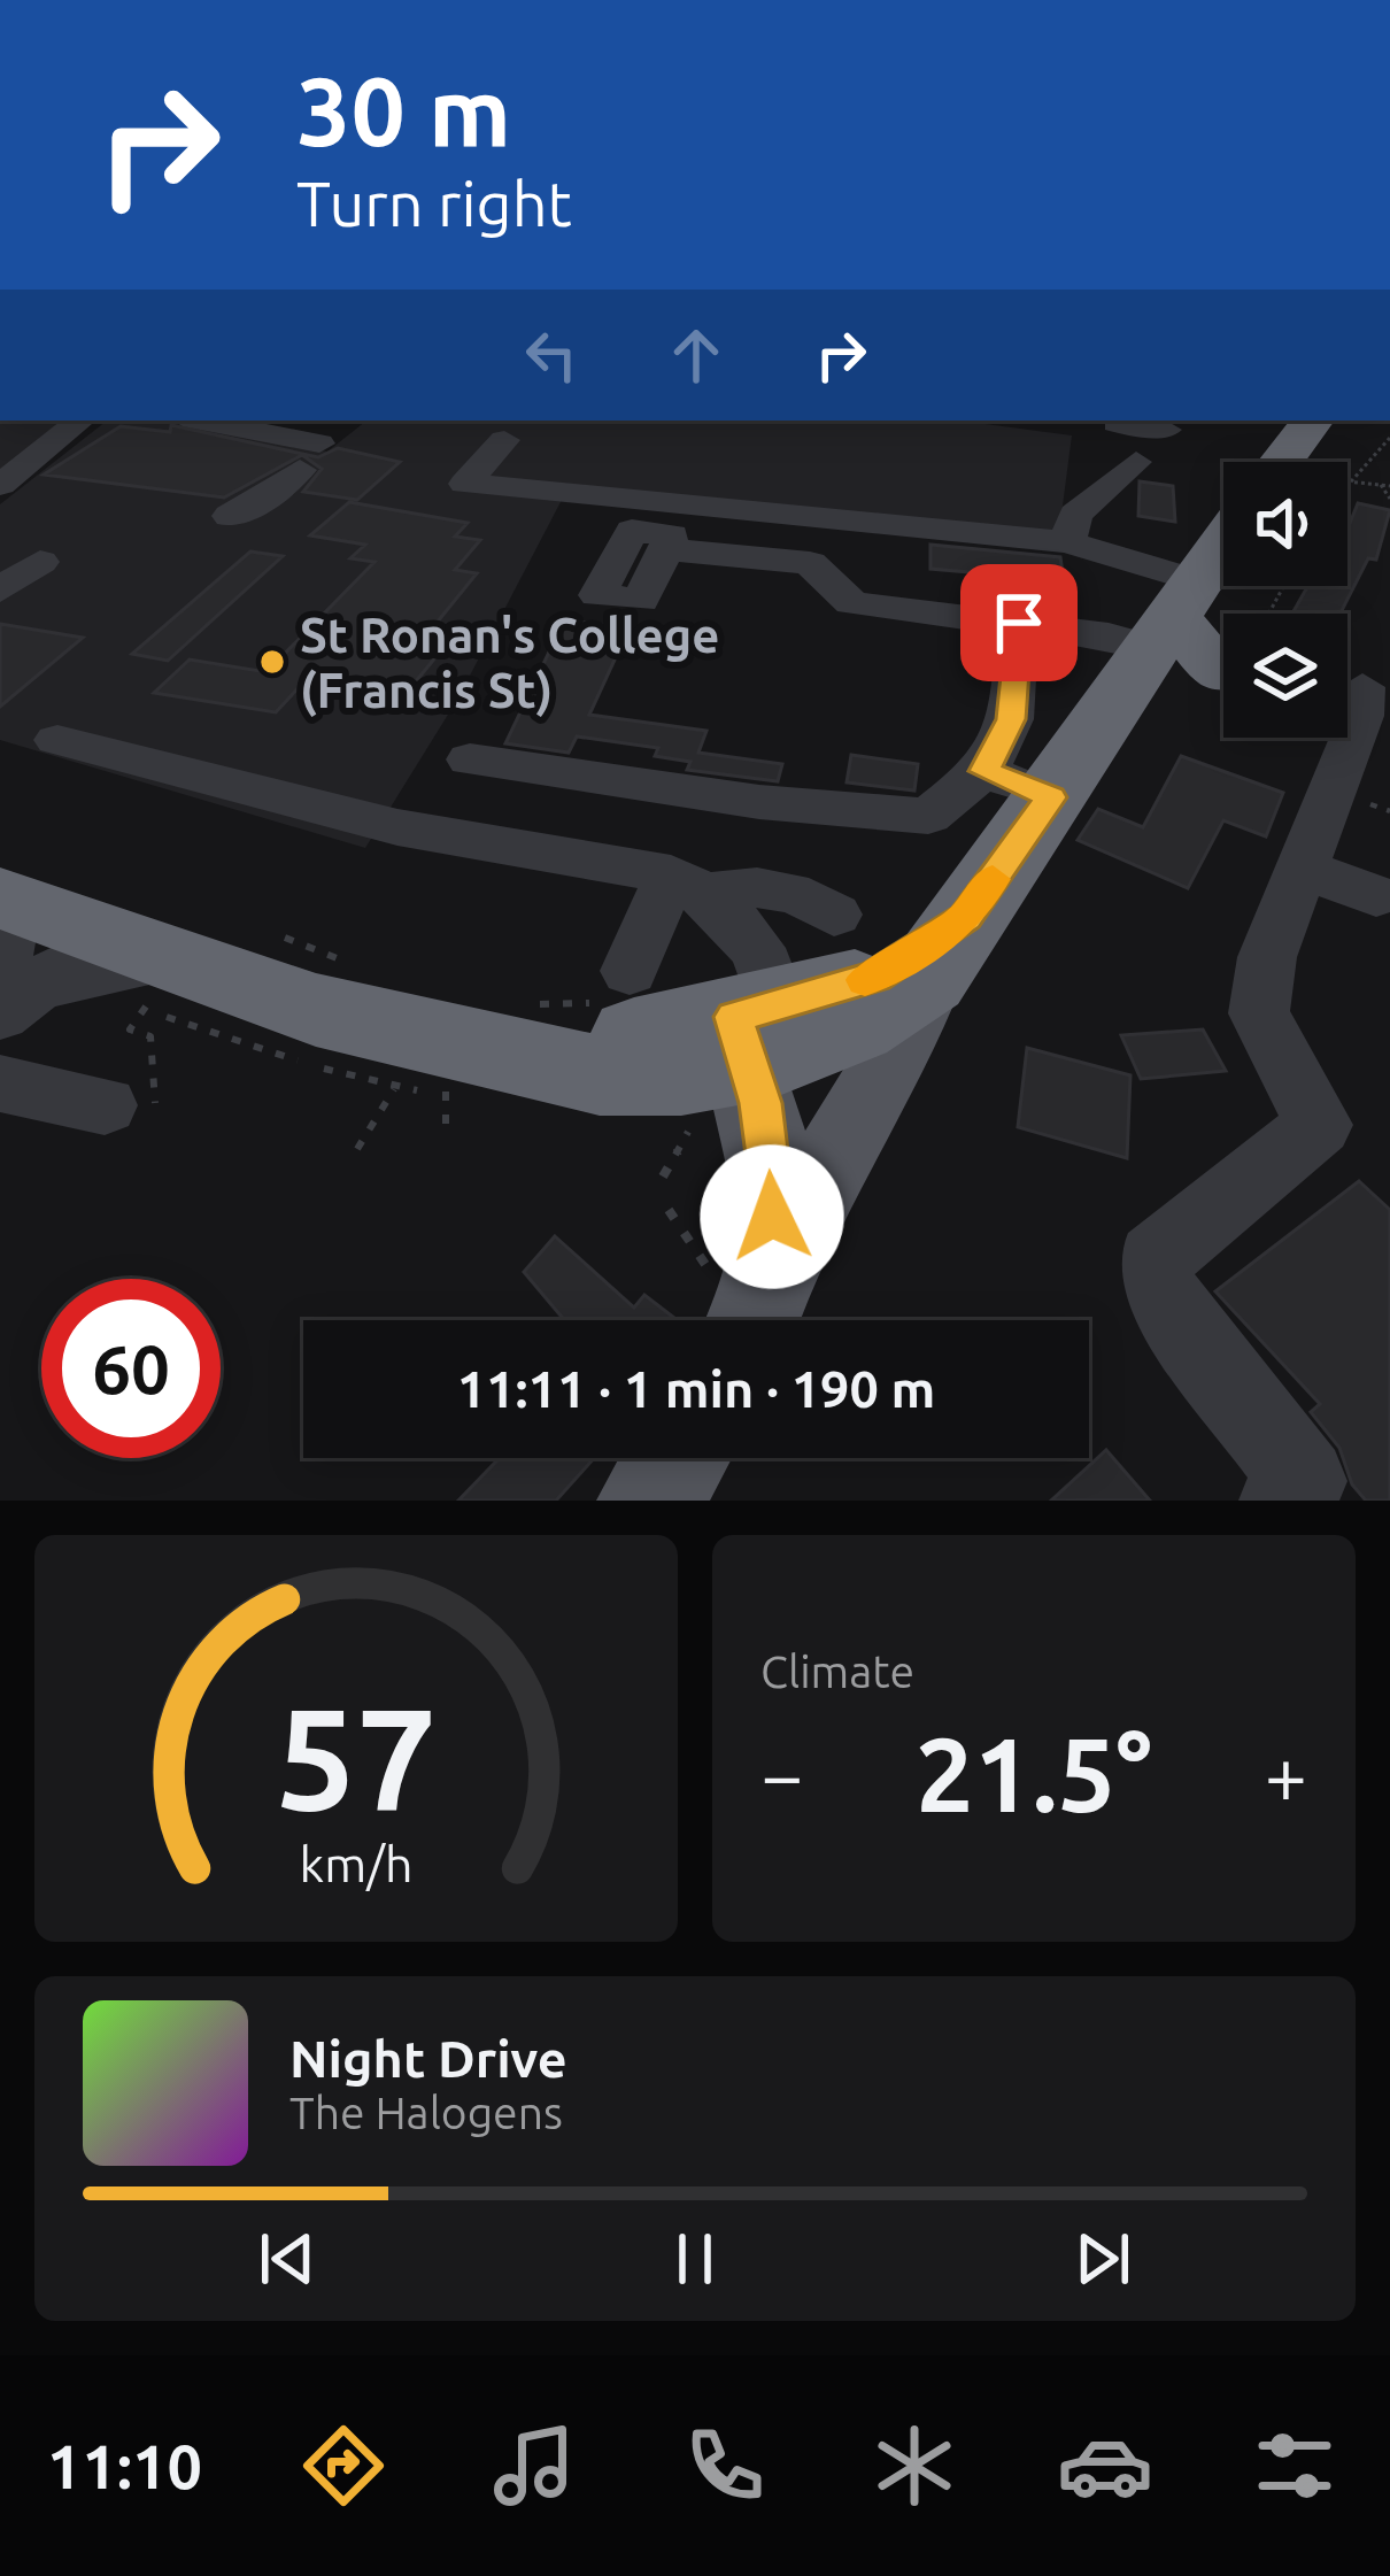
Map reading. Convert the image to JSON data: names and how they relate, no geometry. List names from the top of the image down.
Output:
{
  "places": ["St Ronan's College (Francis St)"],
  "page": {
    "turn": ["30 m", "Turn right"],
    "limit": "60",
    "trip": "11:11 · 1 min · 190 m",
    "tile": "Climate",
    "heat": ["−", "21.5°", "+"],
    "song": ["Night Drive", "The Halogens"],
    "tabs": "11:10",
    "gauge": ["57", "km/h"]
  }
}
